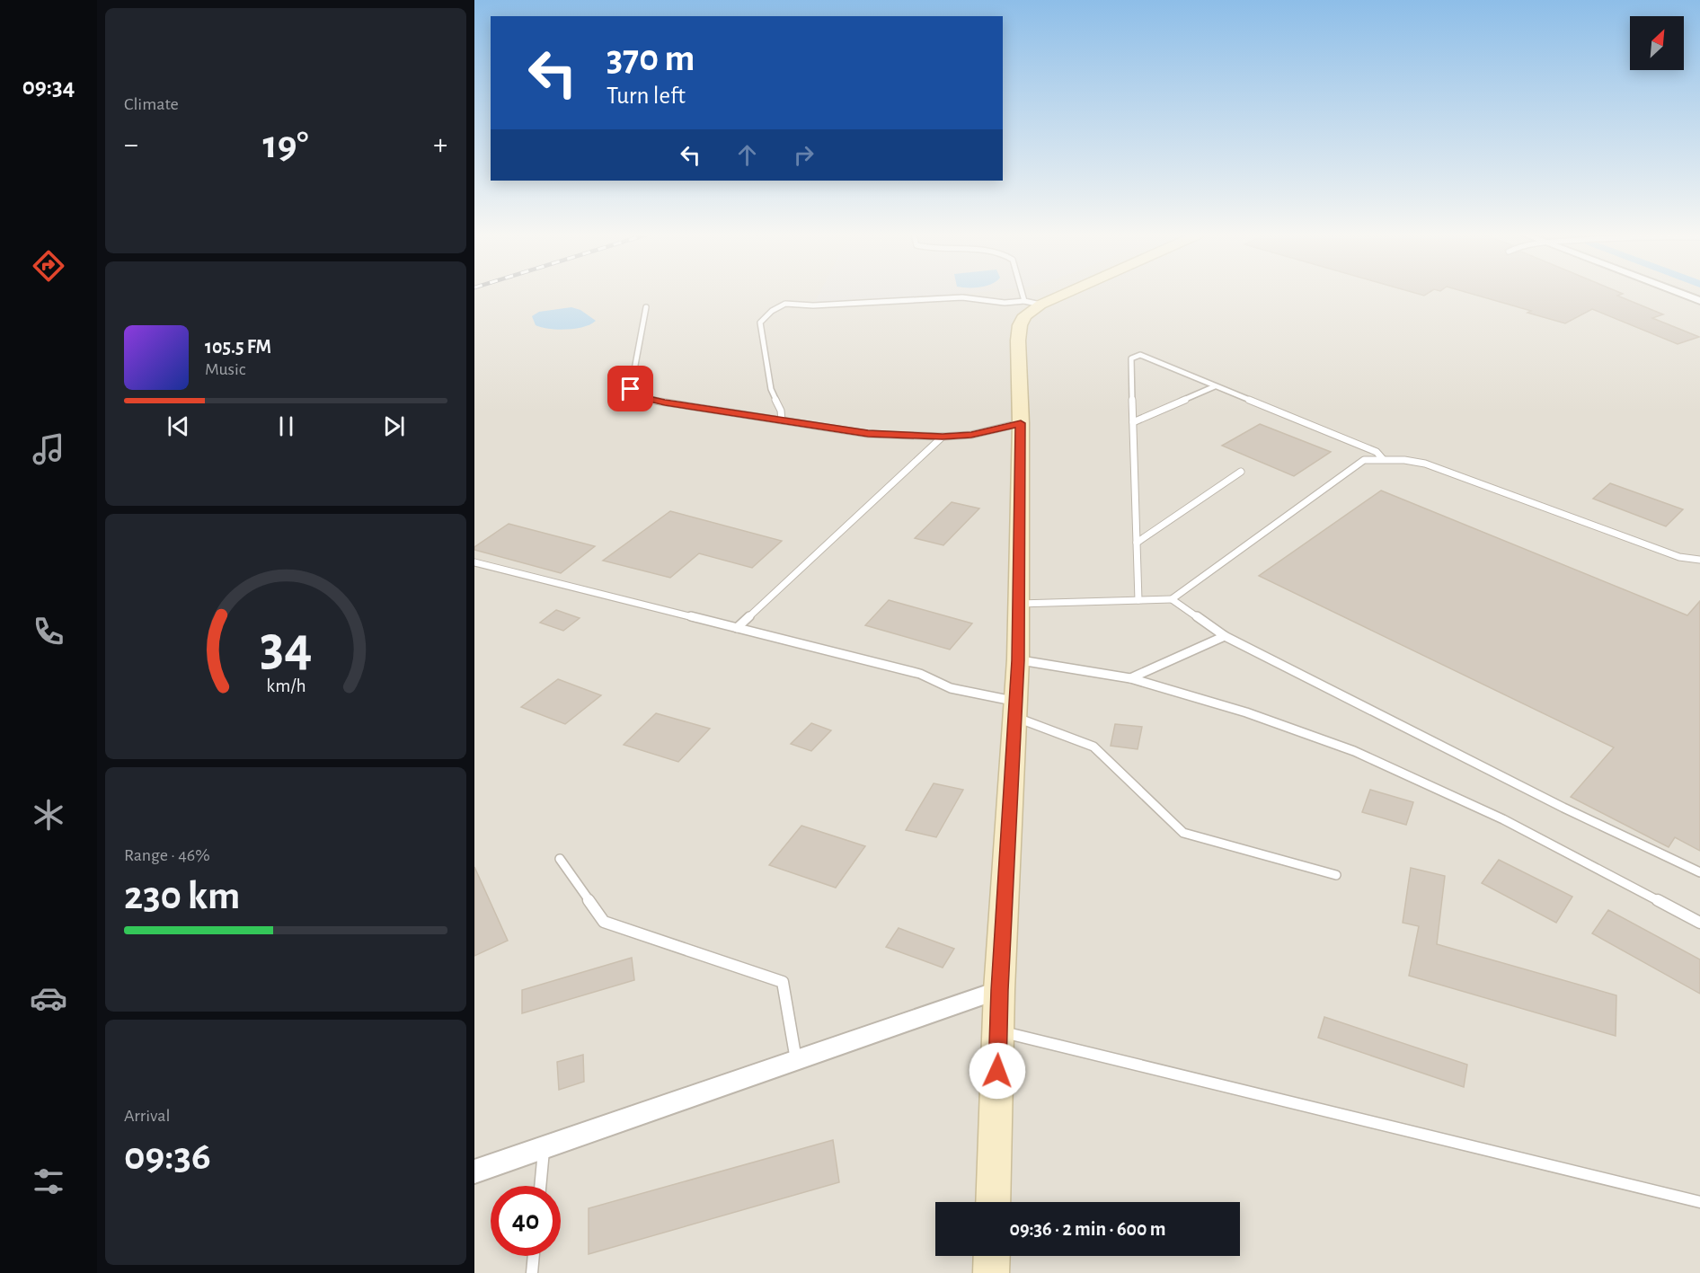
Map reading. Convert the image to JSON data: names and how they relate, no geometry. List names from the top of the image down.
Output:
{
  "north": "top right",
  "page": {
    "tabs": "09:34",
    "tile": [
      "Climate",
      ["Range · 46%", "230 km"],
      ["Arrival", "09:36"]
    ],
    "turn": ["370 m", "Turn left"],
    "heat": ["−", "19°", "+"],
    "song": ["105.5 FM", "Music"],
    "limit": "40",
    "trip": "09:36 · 2 min · 600 m",
    "gauge": ["34", "km/h"]
  }
}
